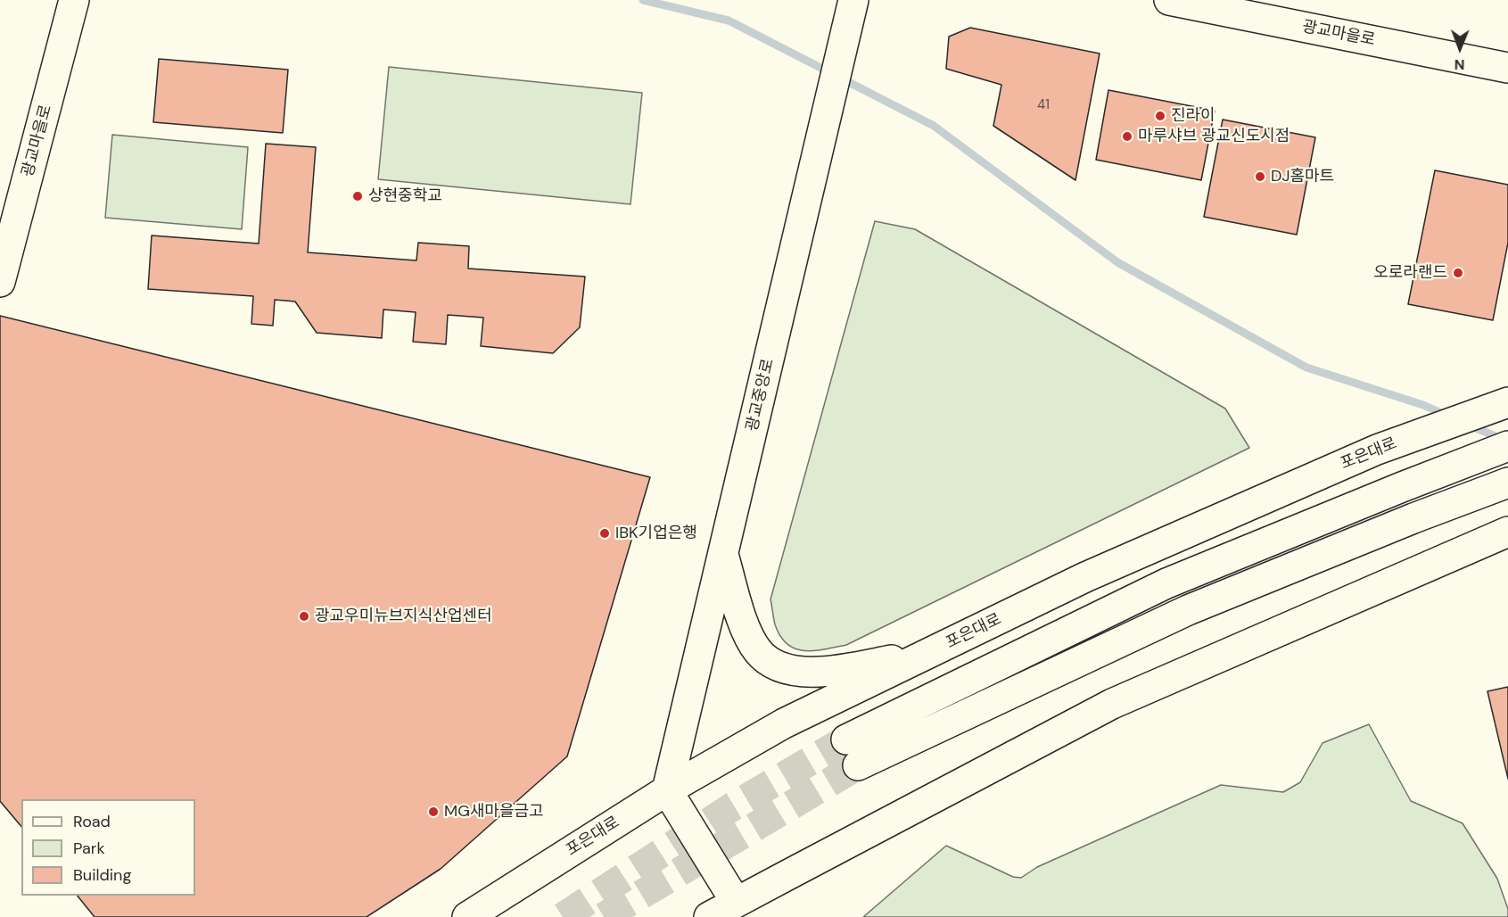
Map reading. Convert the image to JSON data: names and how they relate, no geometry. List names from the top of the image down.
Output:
{
  "streets": {
    "main road": ["광교마을로", "광교중앙로", "포은대로"]
  },
  "crossings": [
    ["광교중앙로", "포은대로"]
  ],
  "places": [
    "진라이",
    "마루샤브 광교신도시점",
    "DJ홈마트",
    "상현중학교",
    "오로라랜드",
    "IBK기업은행",
    "광교우미뉴브지식산업센터",
    "MG새마을금고"
  ],
  "house_numbers": ["41"],
  "legend": ["Road", "Park", "Building"],
  "north": "bottom"
}
